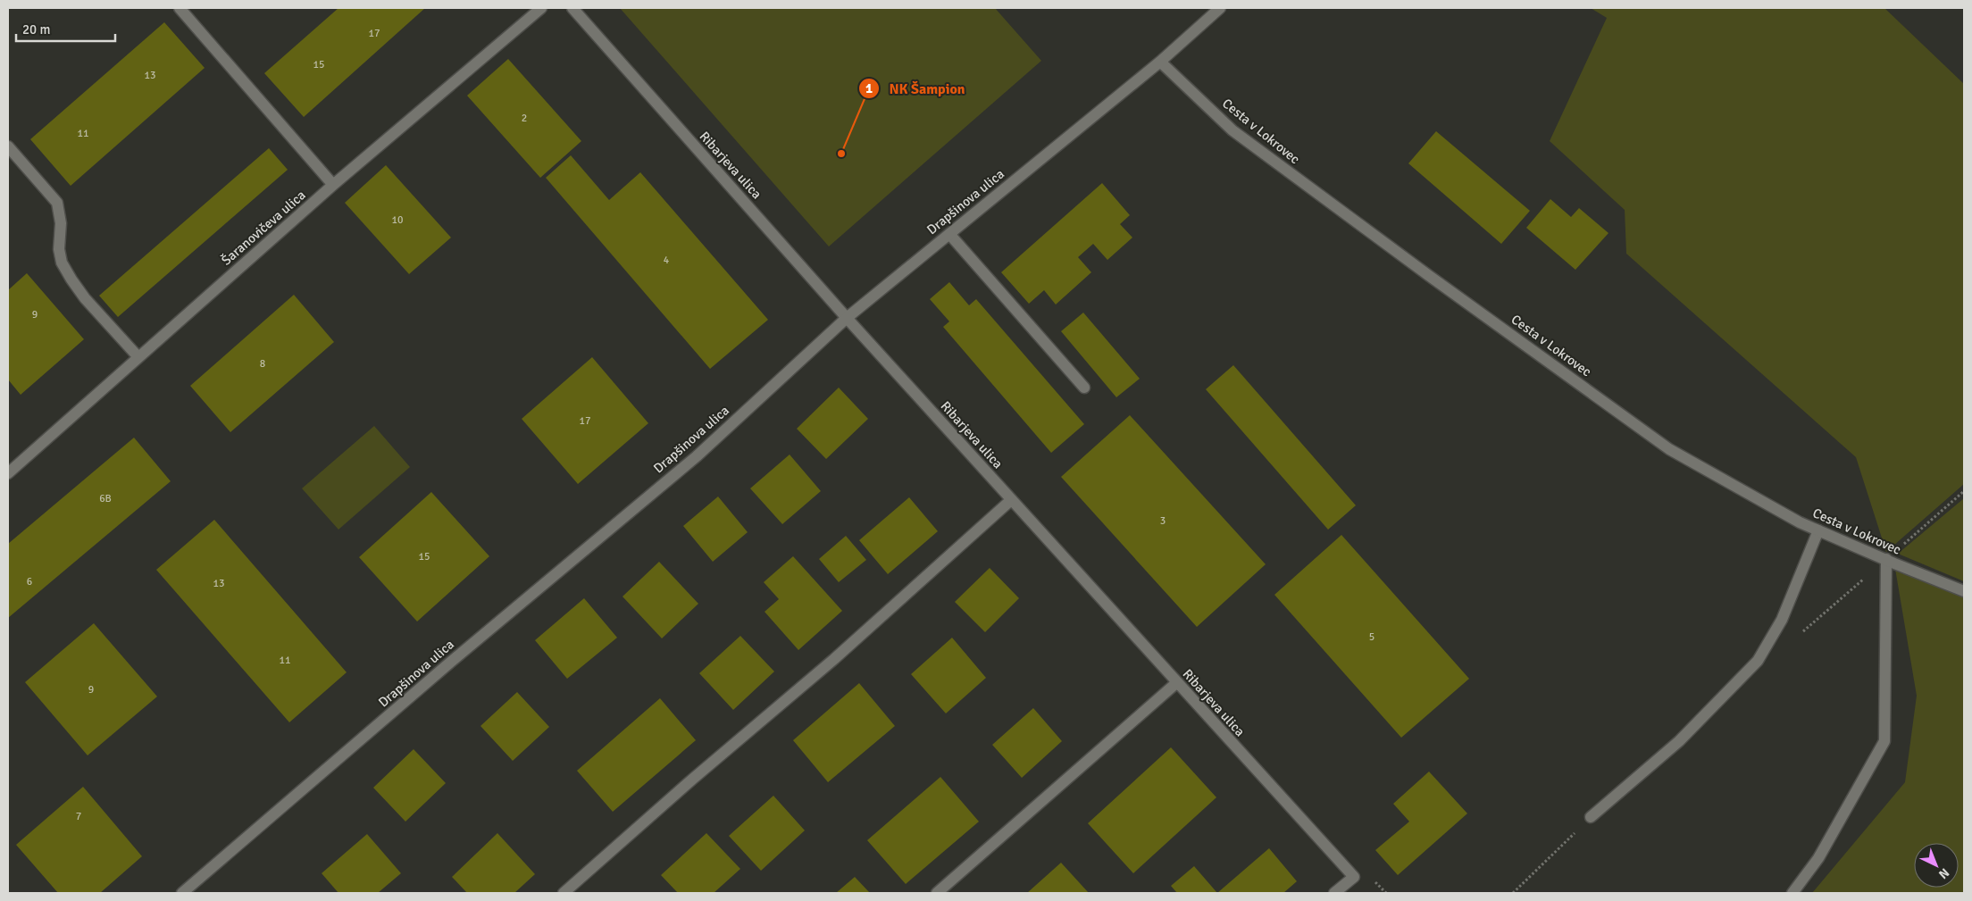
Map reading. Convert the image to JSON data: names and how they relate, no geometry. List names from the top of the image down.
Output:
{
  "streets": {
    "street": [
      "Cesta v Lokrovec",
      "Ribarjeva ulica",
      "Drapšinova ulica",
      "Šaranovičeva ulica"
    ]
  },
  "crossings": [
    ["Cesta v Lokrovec", "Drapšinova ulica"],
    ["Ribarjeva ulica", "Drapšinova ulica"]
  ],
  "places": ["NK Šampion"],
  "house_numbers": [
    "17",
    "15",
    "13",
    "2",
    "11",
    "10",
    "4",
    "9",
    "8",
    "17",
    "6B",
    "3",
    "15",
    "6",
    "13",
    "5",
    "11",
    "9",
    "7"
  ],
  "scale_bar": "20 m",
  "north": "bottom right"
}
